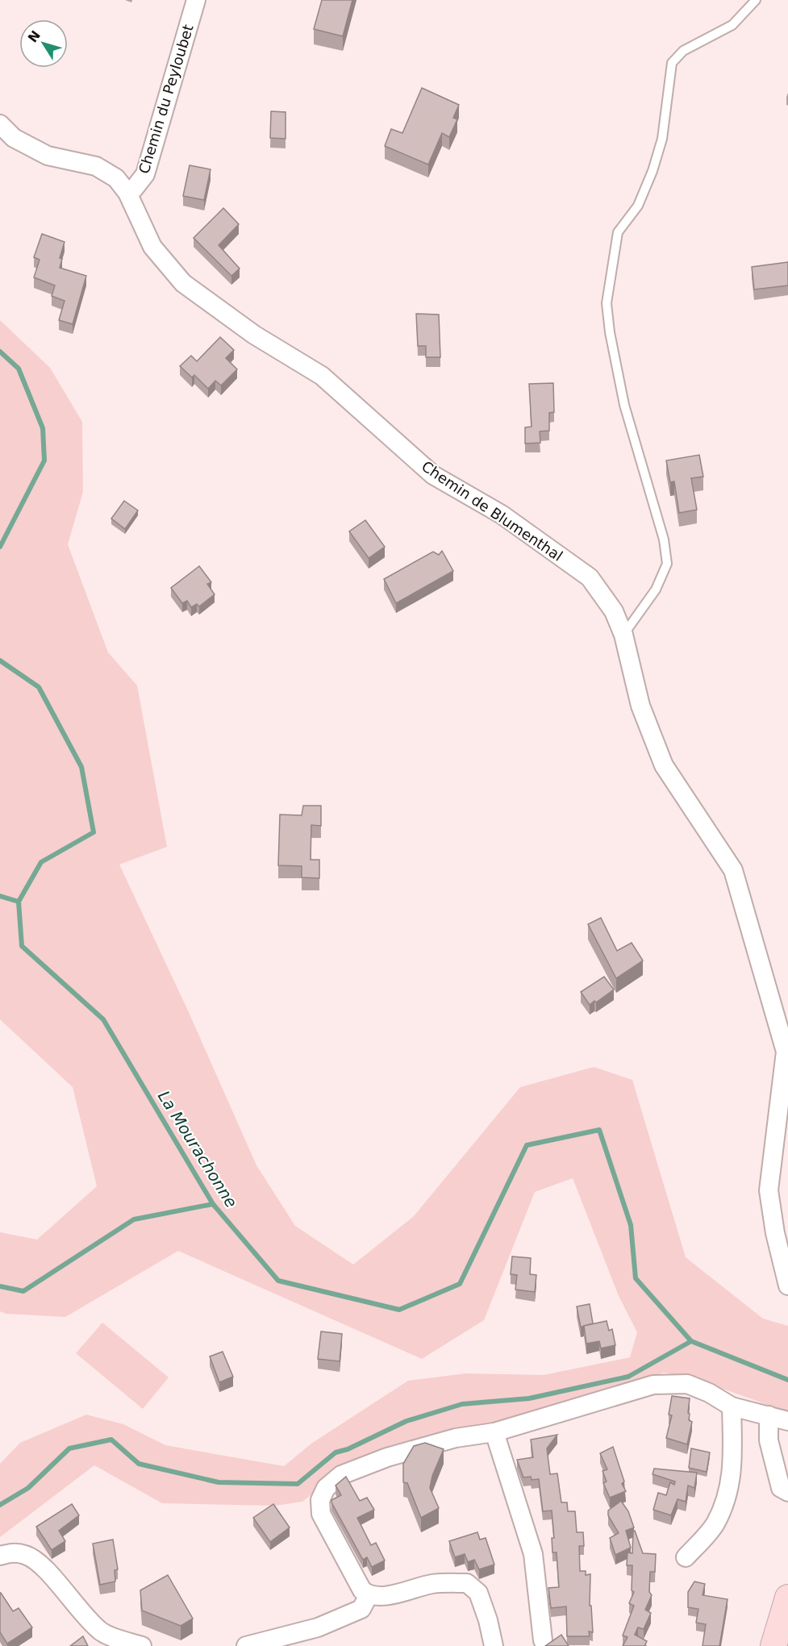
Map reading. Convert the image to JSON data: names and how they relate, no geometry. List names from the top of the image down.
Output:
{
  "streets": {
    "street": ["Chemin du Peyloubet", "Chemin de Blumenthal"]
  },
  "crossings": [
    ["Chemin du Peyloubet", "Chemin de Blumenthal"]
  ],
  "water": ["La Mourachonne"],
  "north": "top left"
}
